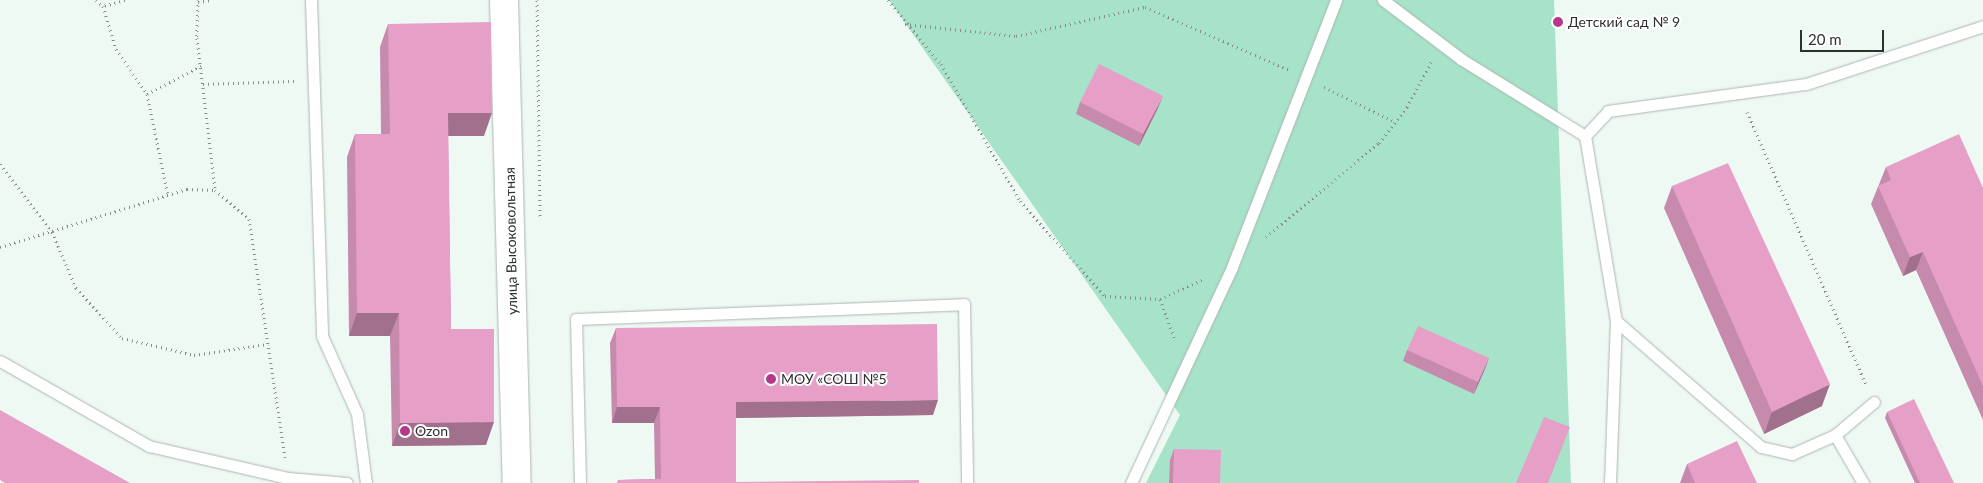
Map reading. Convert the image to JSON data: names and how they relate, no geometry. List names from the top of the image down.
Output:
{
  "streets": {
    "street": ["улица Высоковольтная"]
  },
  "places": ["Детский сад № 9", "МОУ «СОШ №5", "Ozon"],
  "scale_bar": "20 m"
}
